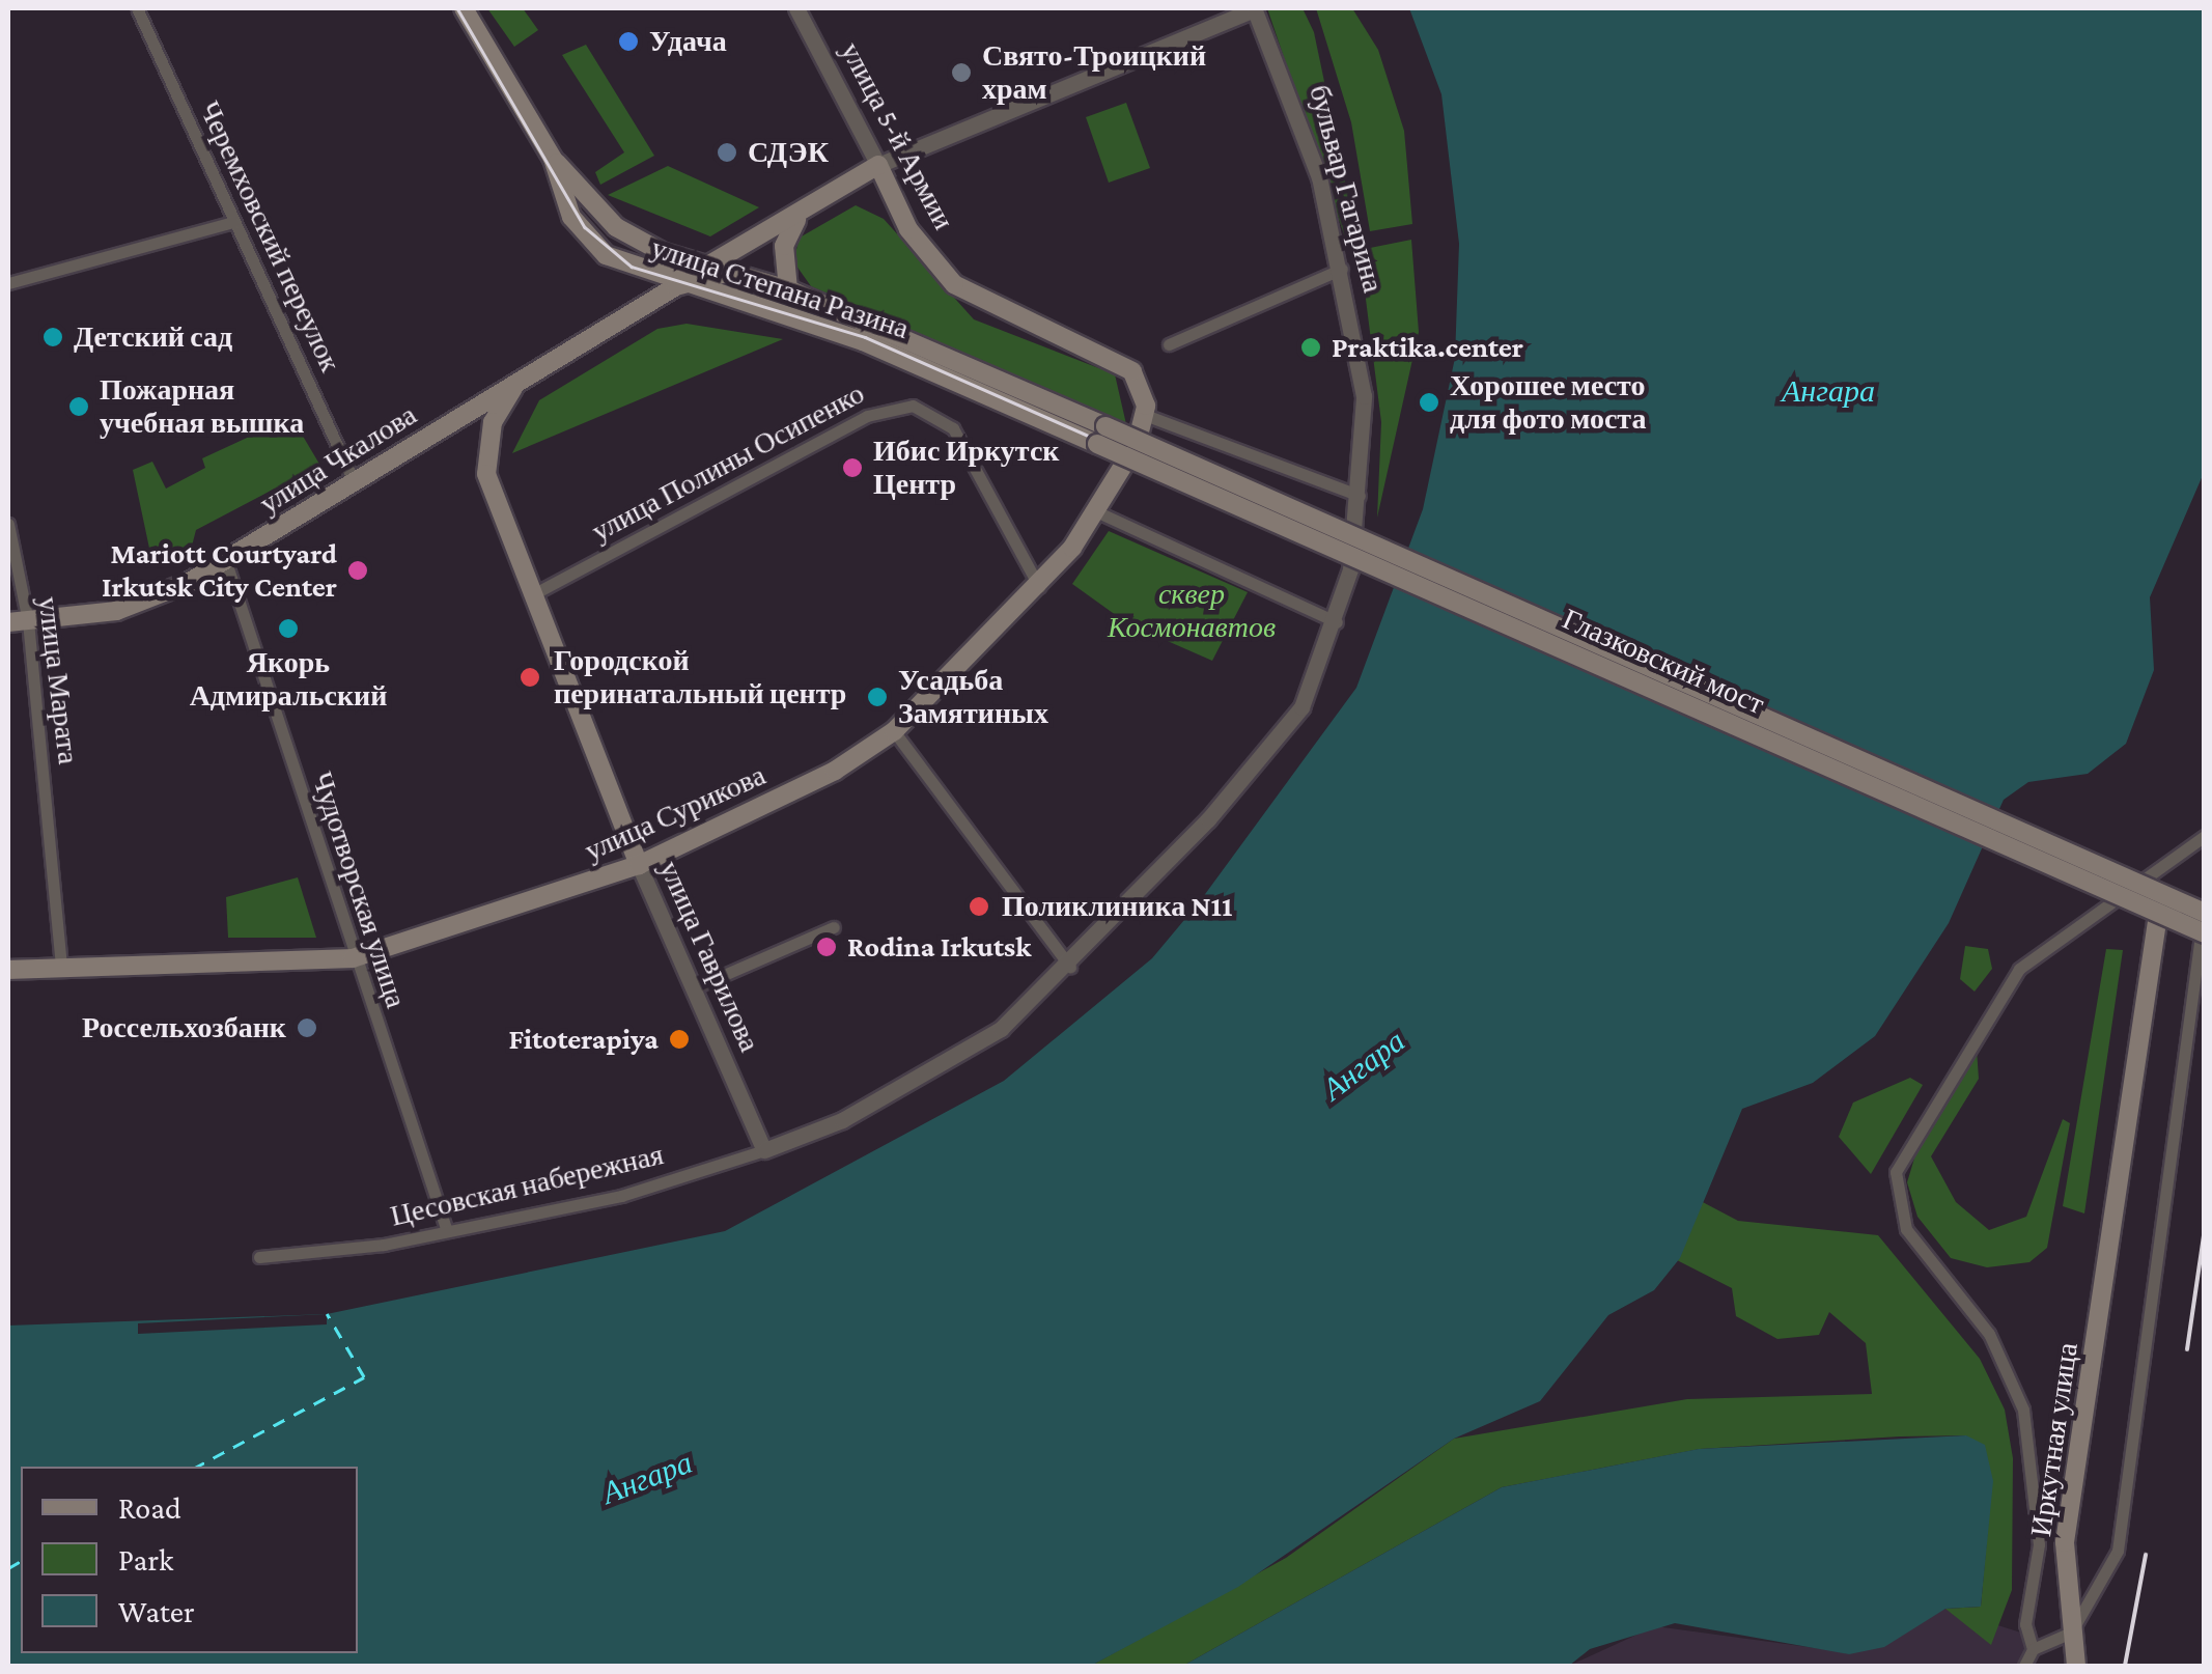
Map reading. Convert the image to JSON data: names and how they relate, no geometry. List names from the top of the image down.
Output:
{
  "streets": {
    "main road": [
      "улица 5-й Армии",
      "улица Степана Разина",
      "улица Чкалова",
      "Глазковский мост",
      "улица Сурикова",
      "улица Гаврилова",
      "Иркутная улица"
    ],
    "street": [
      "бульвар Гагарина",
      "Черемховский переулок",
      "улица Полины Осипенко",
      "улица Марата",
      "Чудотворская улица",
      "Цесовская набережная"
    ]
  },
  "crossings": [
    ["улица 5-й Армии", "улица Сурикова"],
    ["бульвар Гагарина", "Цесовская набережная"],
    ["Черемховский переулок", "улица Чкалова"],
    ["улица Степана Разина", "улица Чкалова"],
    ["улица Степана Разина", "Глазковский мост"],
    ["улица Чкалова", "улица Марата"],
    ["улица Чкалова", "Чудотворская улица"],
    ["улица Чкалова", "улица Гаврилова"],
    ["улица Полины Осипенко", "улица Сурикова"],
    ["улица Полины Осипенко", "улица Гаврилова"],
    ["Глазковский мост", "Иркутная улица"],
    ["улица Марата", "улица Сурикова"],
    ["улица Сурикова", "Чудотворская улица"],
    ["улица Сурикова", "улица Гаврилова"],
    ["Чудотворская улица", "Цесовская набережная"],
    ["улица Гаврилова", "Цесовская набережная"]
  ],
  "water": ["Ангара"],
  "parks": ["сквер Космонавтов"],
  "places": [
    "Удача",
    "Свято-Троицкий храм",
    "СДЭК",
    "Детский сад",
    "Praktika.center",
    "Хорошее место для фото моста",
    "Пожарная учебная вышка",
    "Ибис Иркутск Центр",
    "Mariott Courtyard Irkutsk City Center",
    "Якорь Адмиральский",
    "Городской перинатальный центр",
    "Усадьба Замятиных",
    "Поликлиника N11",
    "Rodina Irkutsk",
    "Россельхозбанк",
    "Fitoterapiya"
  ],
  "legend": ["Road", "Park", "Water"]
}
